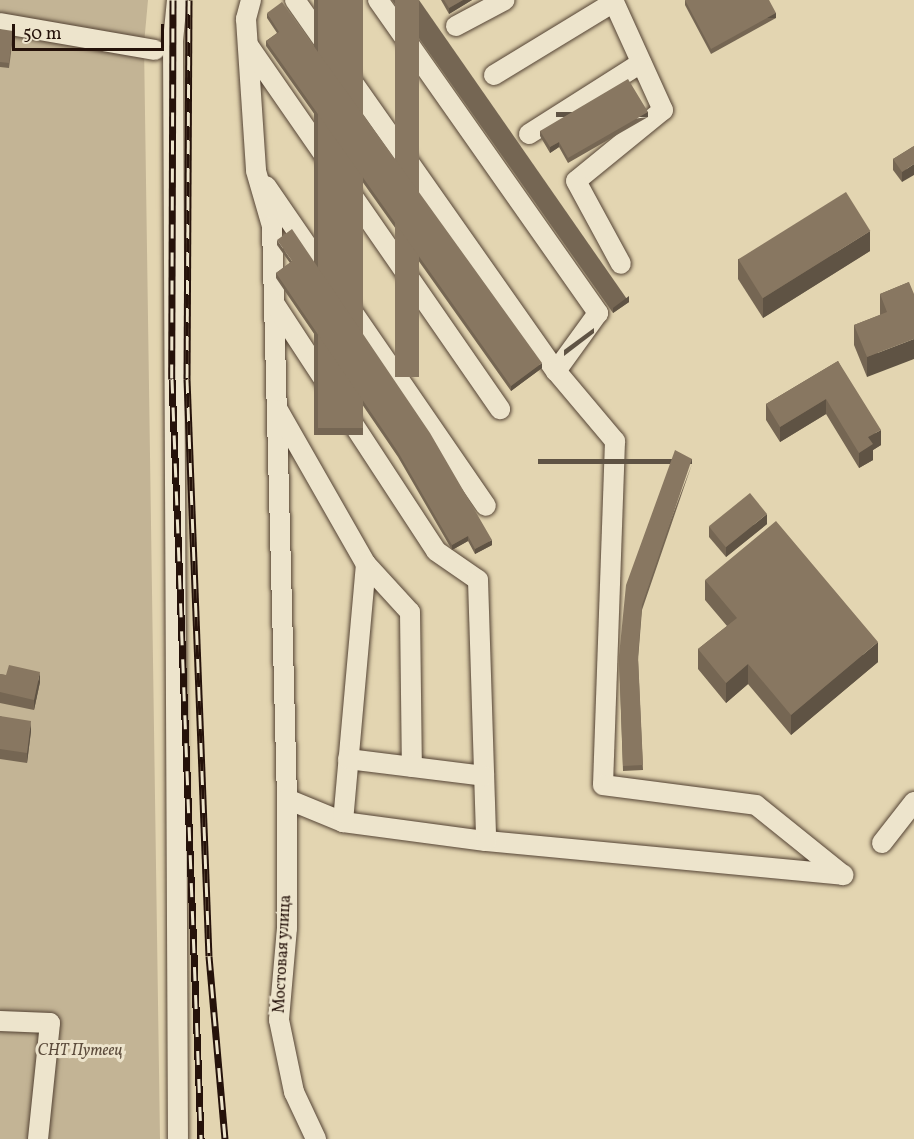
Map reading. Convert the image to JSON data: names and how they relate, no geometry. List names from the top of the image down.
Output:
{
  "streets": {
    "street": ["Мостовая улица"]
  },
  "parks": ["СНТ Путеец"],
  "scale_bar": "50 m"
}
